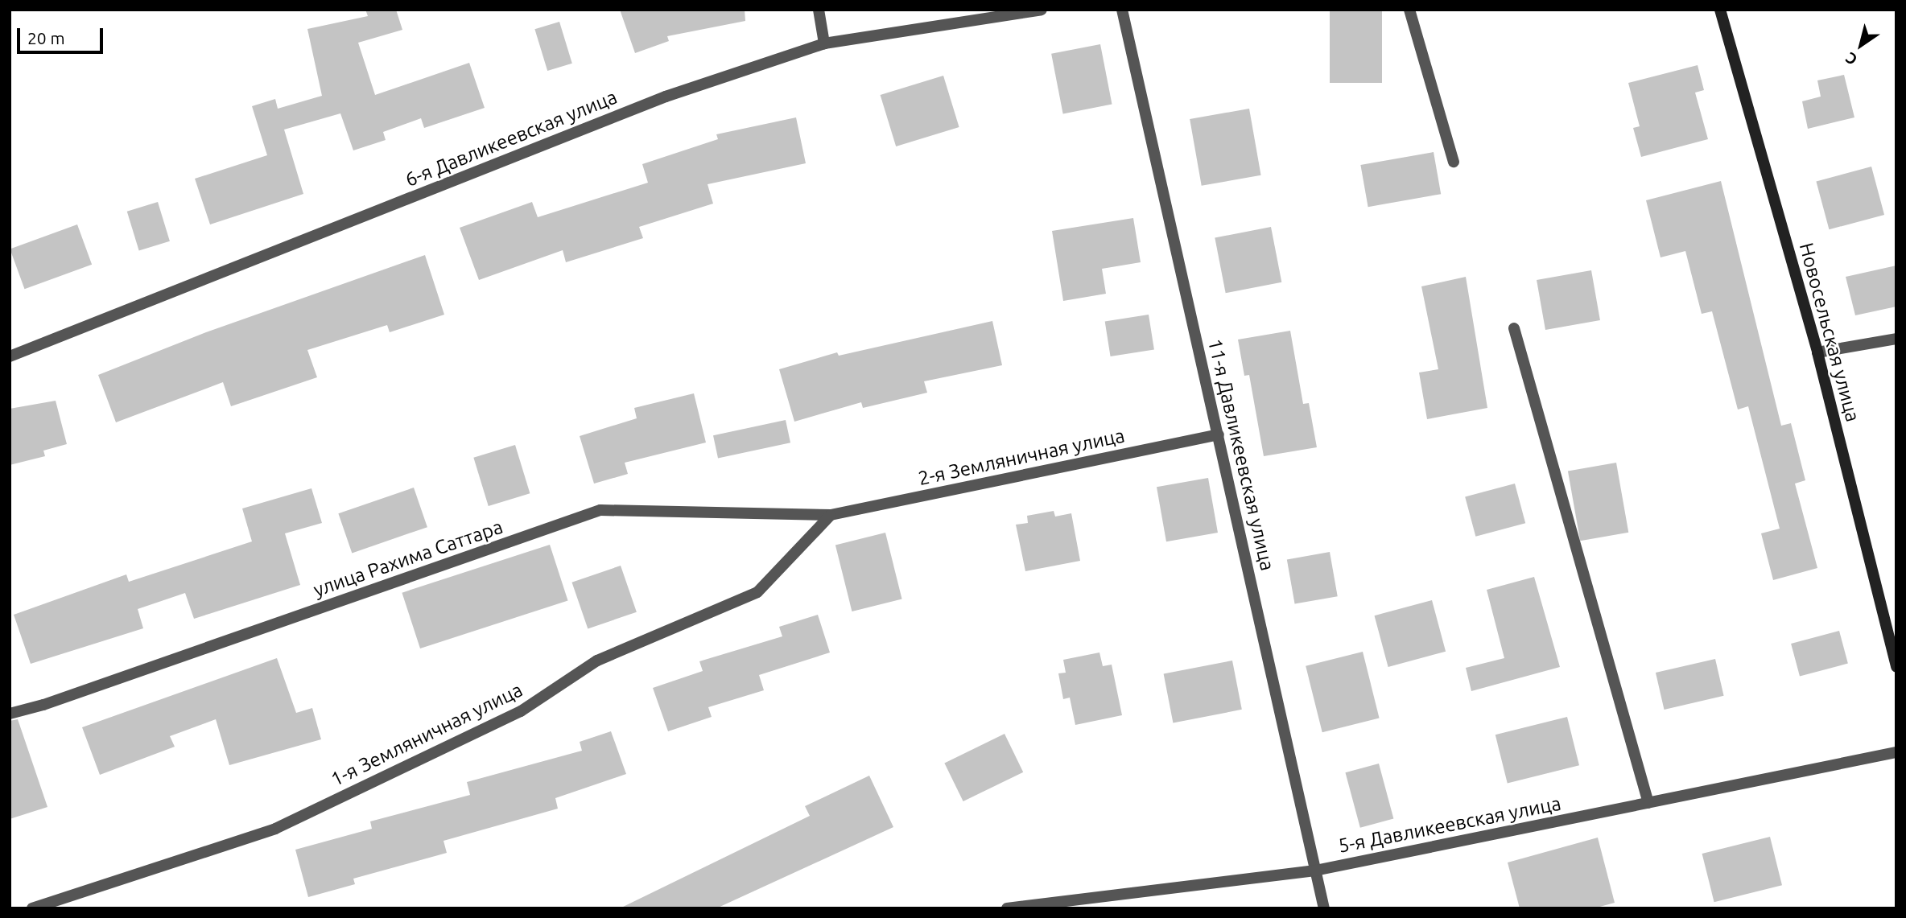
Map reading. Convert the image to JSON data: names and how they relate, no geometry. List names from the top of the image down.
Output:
{
  "streets": {
    "street": [
      "6-я Давликеевская улица",
      "Новосельская улица",
      "11-я Давликеевская улица",
      "2-я Земляничная улица",
      "улица Рахима Саттара",
      "1-я Земляничная улица",
      "5-я Давликеевская улица"
    ]
  },
  "crossings": [
    ["11-я Давликеевская улица", "2-я Земляничная улица"],
    ["11-я Давликеевская улица", "5-я Давликеевская улица"],
    ["2-я Земляничная улица", "улица Рахима Саттара"],
    ["2-я Земляничная улица", "1-я Земляничная улица"],
    ["улица Рахима Саттара", "1-я Земляничная улица"]
  ],
  "scale_bar": "20 m",
  "north": "bottom left"
}
